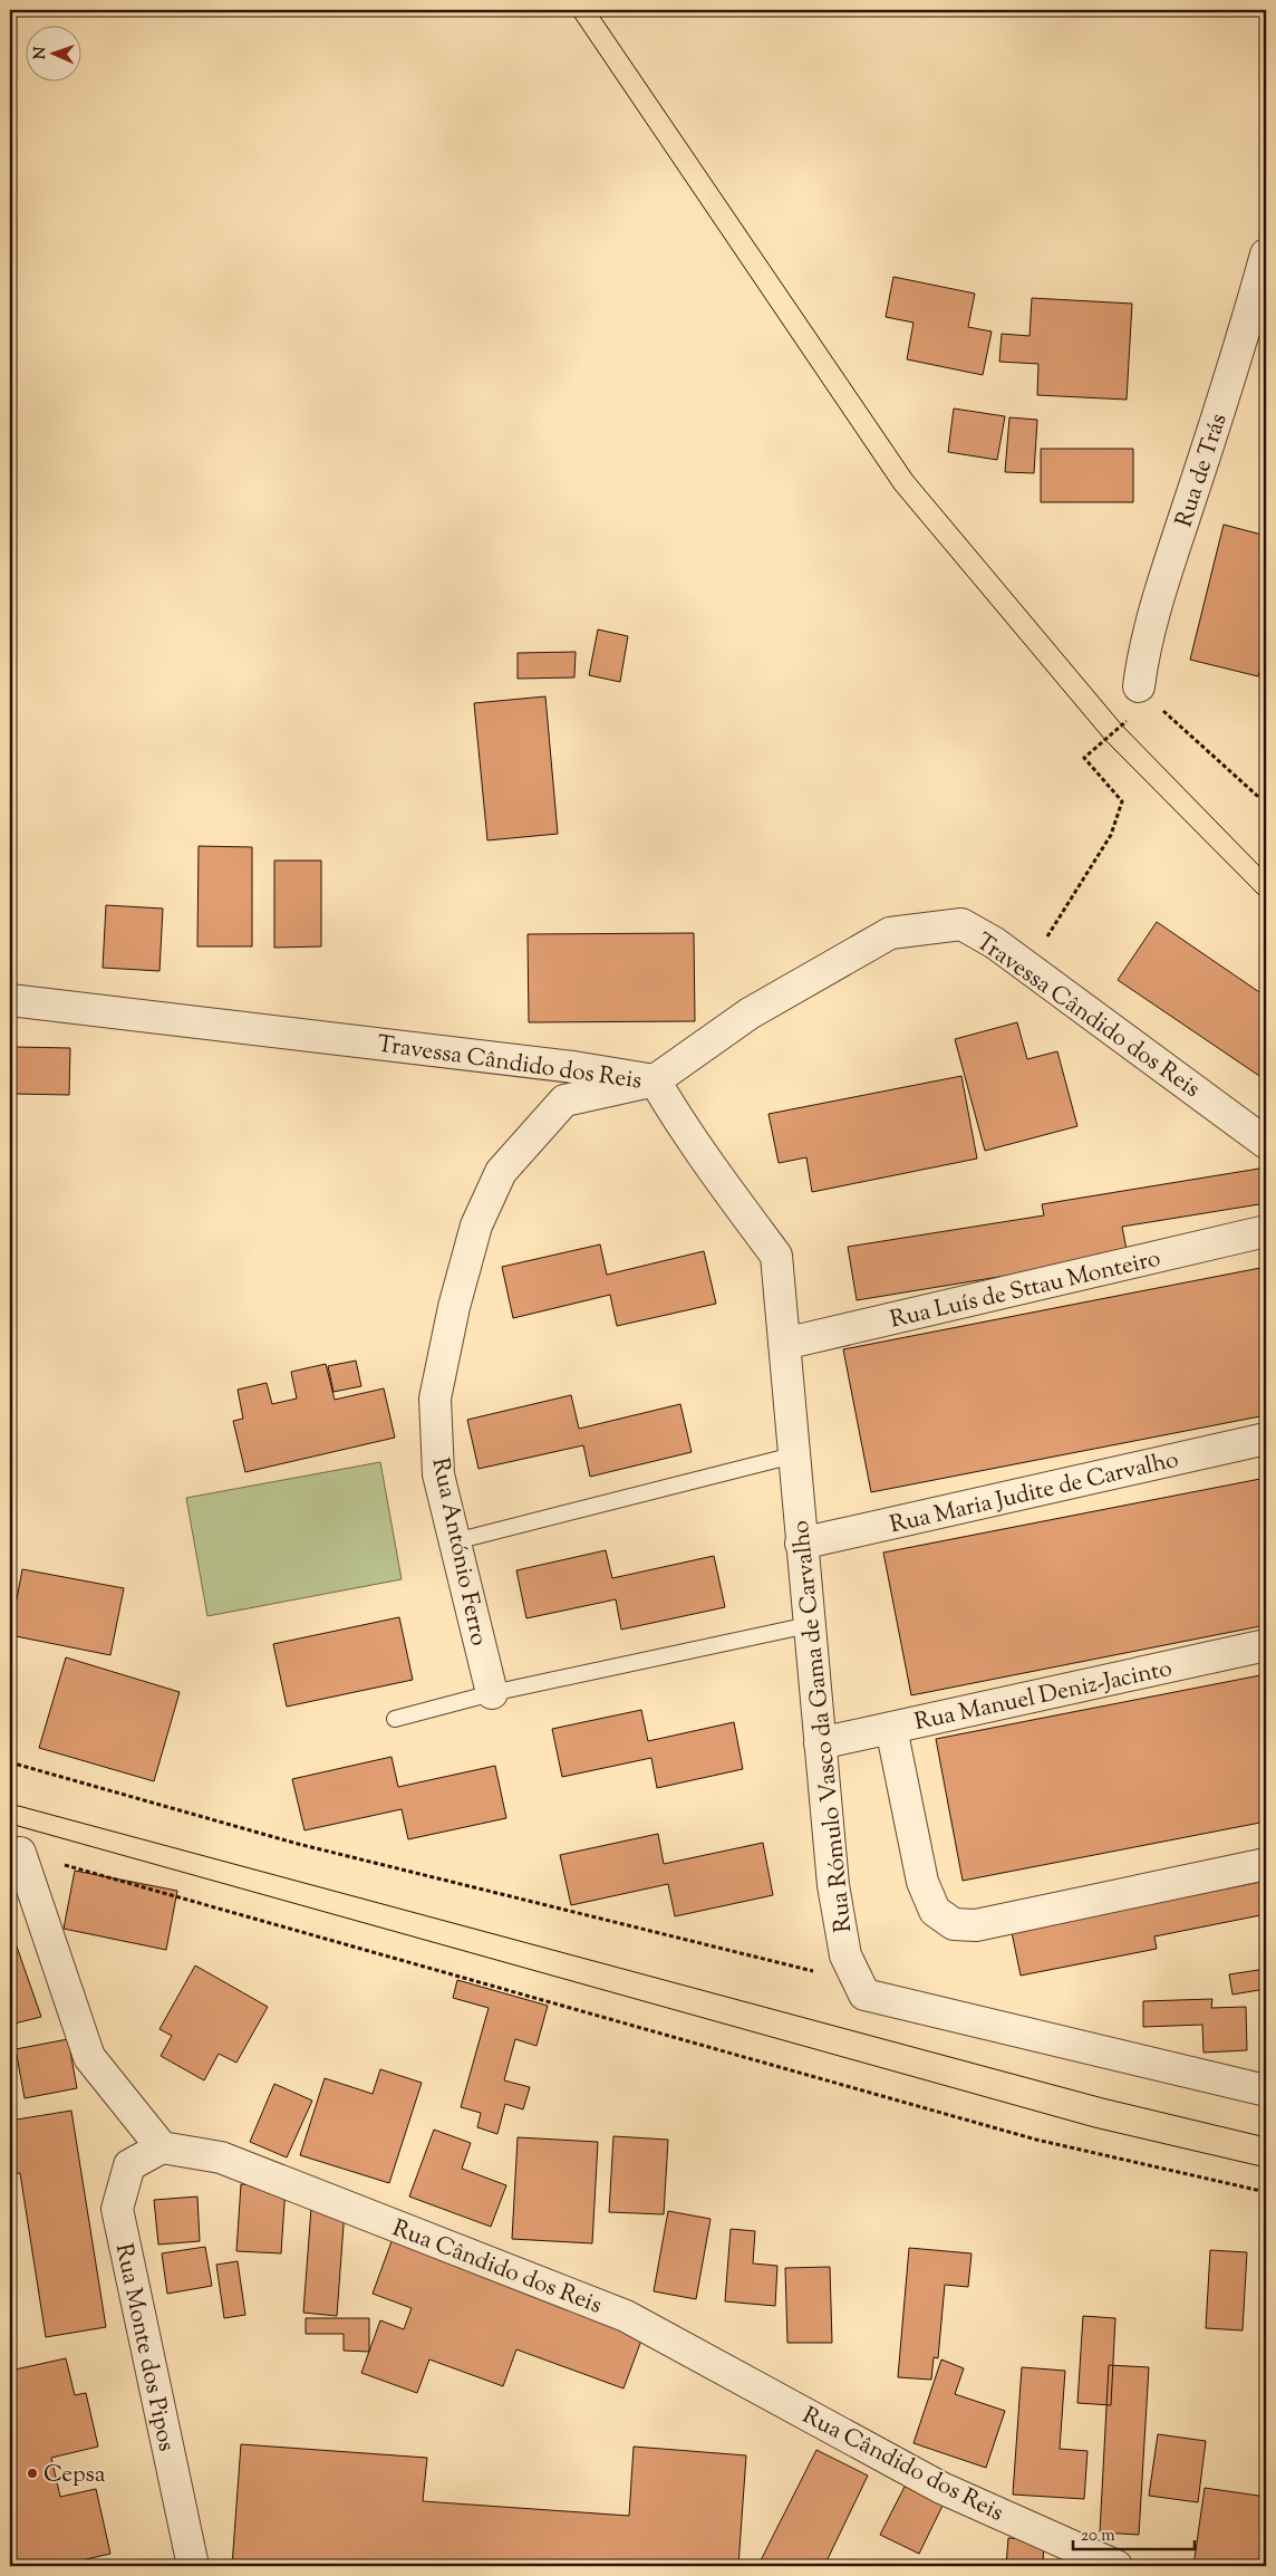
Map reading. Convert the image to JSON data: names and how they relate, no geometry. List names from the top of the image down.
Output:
{
  "streets": {
    "street": [
      "Rua de Trás",
      "Travessa Cândido dos Reis",
      "Rua Luís de Sttau Monteiro",
      "Rua Maria Judite de Carvalho",
      "Rua António Ferro",
      "Rua Manuel Deniz-Jacinto",
      "Rua Rómulo Vasco da Gama de Carvalho",
      "Rua Cândido dos Reis",
      "Rua Monte dos Pipos"
    ]
  },
  "crossings": [
    ["Travessa Cândido dos Reis", "Rua António Ferro"],
    ["Travessa Cândido dos Reis", "Rua Rómulo Vasco da Gama de Carvalho"],
    ["Rua Luís de Sttau Monteiro", "Rua Rómulo Vasco da Gama de Carvalho"],
    ["Rua Maria Judite de Carvalho", "Rua Rómulo Vasco da Gama de Carvalho"],
    ["Rua António Ferro", "Rua Rómulo Vasco da Gama de Carvalho"],
    ["Rua Manuel Deniz-Jacinto", "Rua Rómulo Vasco da Gama de Carvalho"],
    ["Rua Cândido dos Reis", "Rua Monte dos Pipos"]
  ],
  "places": ["Cepsa"],
  "scale_bar": "20 m",
  "north": "left"
}
